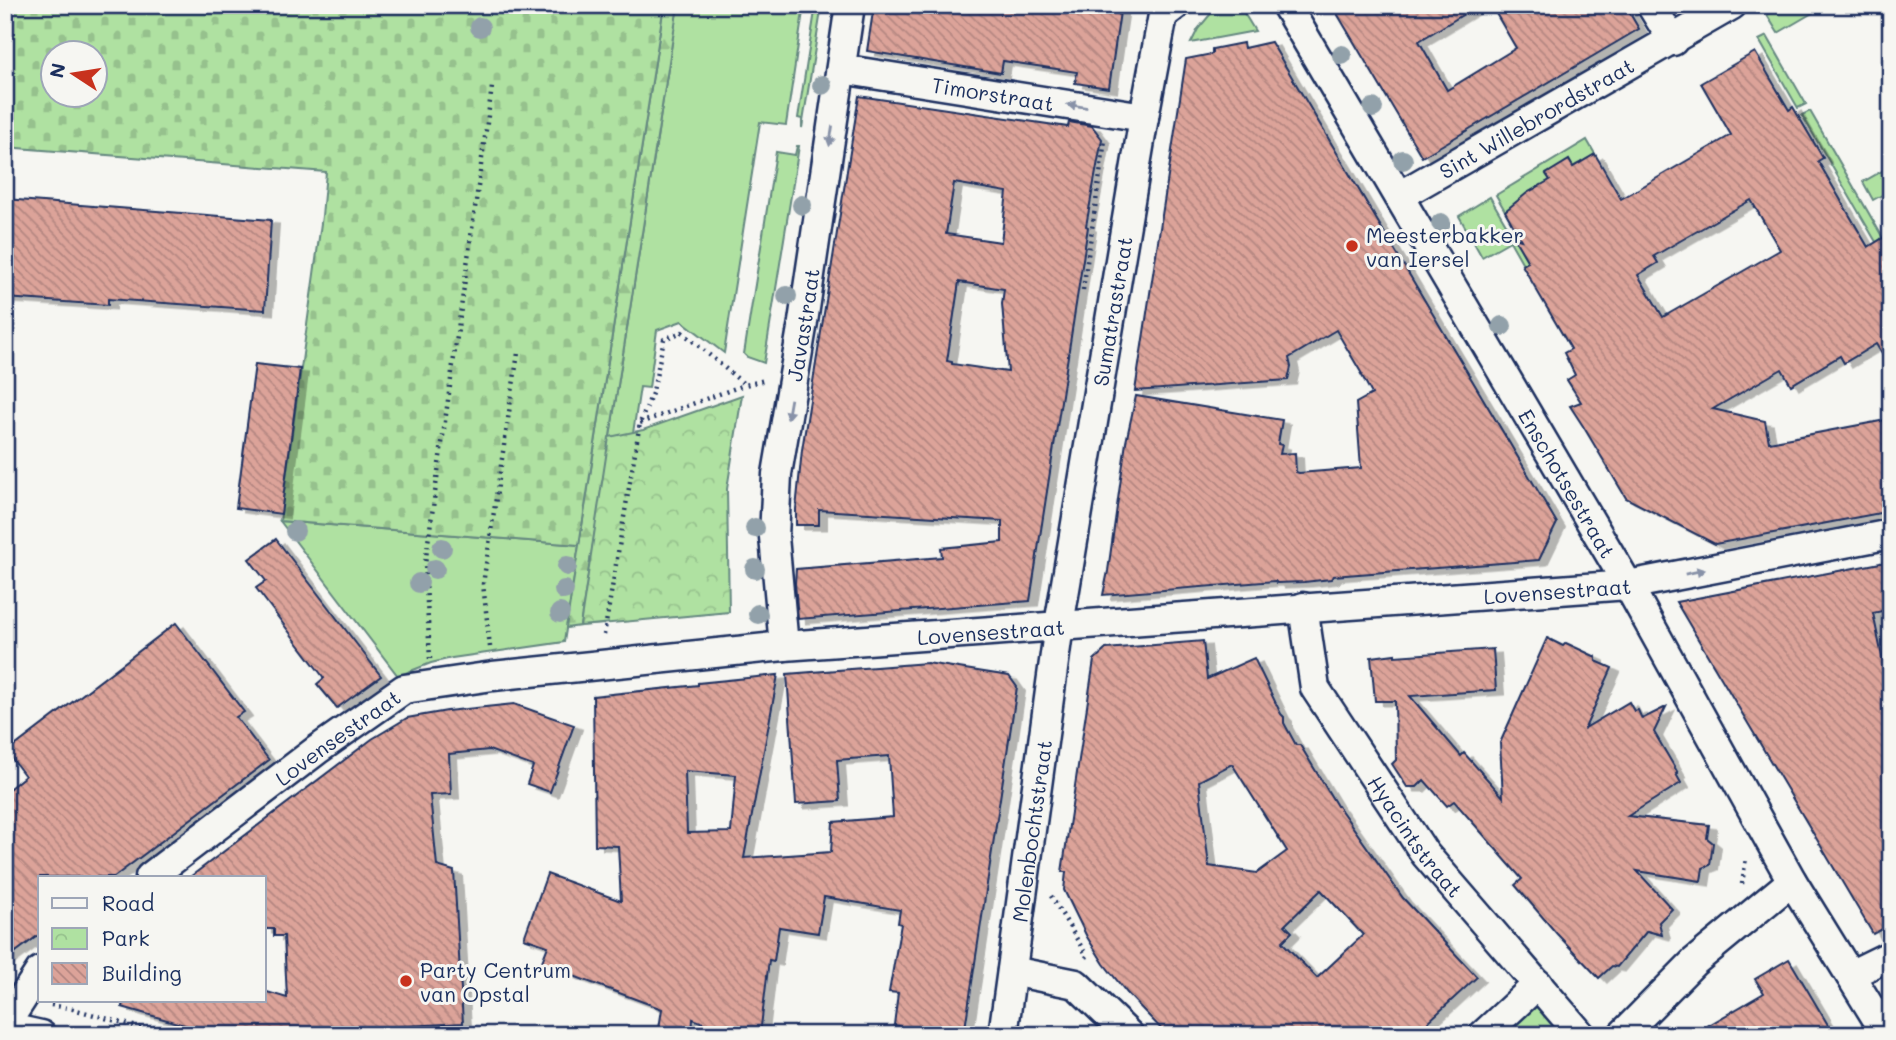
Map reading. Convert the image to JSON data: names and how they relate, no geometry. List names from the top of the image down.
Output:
{
  "streets": {
    "street": [
      "Timorstraat",
      "Sint Willebrordstraat",
      "Sumatrastraat",
      "Javastraat",
      "Enschotsestraat",
      "Lovensestraat",
      "Molenbochtstraat",
      "Hyacintstraat"
    ]
  },
  "crossings": [
    ["Timorstraat", "Sumatrastraat"],
    ["Timorstraat", "Javastraat"],
    ["Sint Willebrordstraat", "Enschotsestraat"],
    ["Sumatrastraat", "Lovensestraat"],
    ["Sumatrastraat", "Molenbochtstraat"],
    ["Javastraat", "Lovensestraat"],
    ["Enschotsestraat", "Lovensestraat"],
    ["Lovensestraat", "Molenbochtstraat"],
    ["Lovensestraat", "Hyacintstraat"]
  ],
  "one_way": ["Timorstraat", "Javastraat"],
  "places": ["Meesterbakker van Iersel", "Party Centrum van Opstal"],
  "legend": ["Road", "Park", "Building"],
  "north": "left"
}
